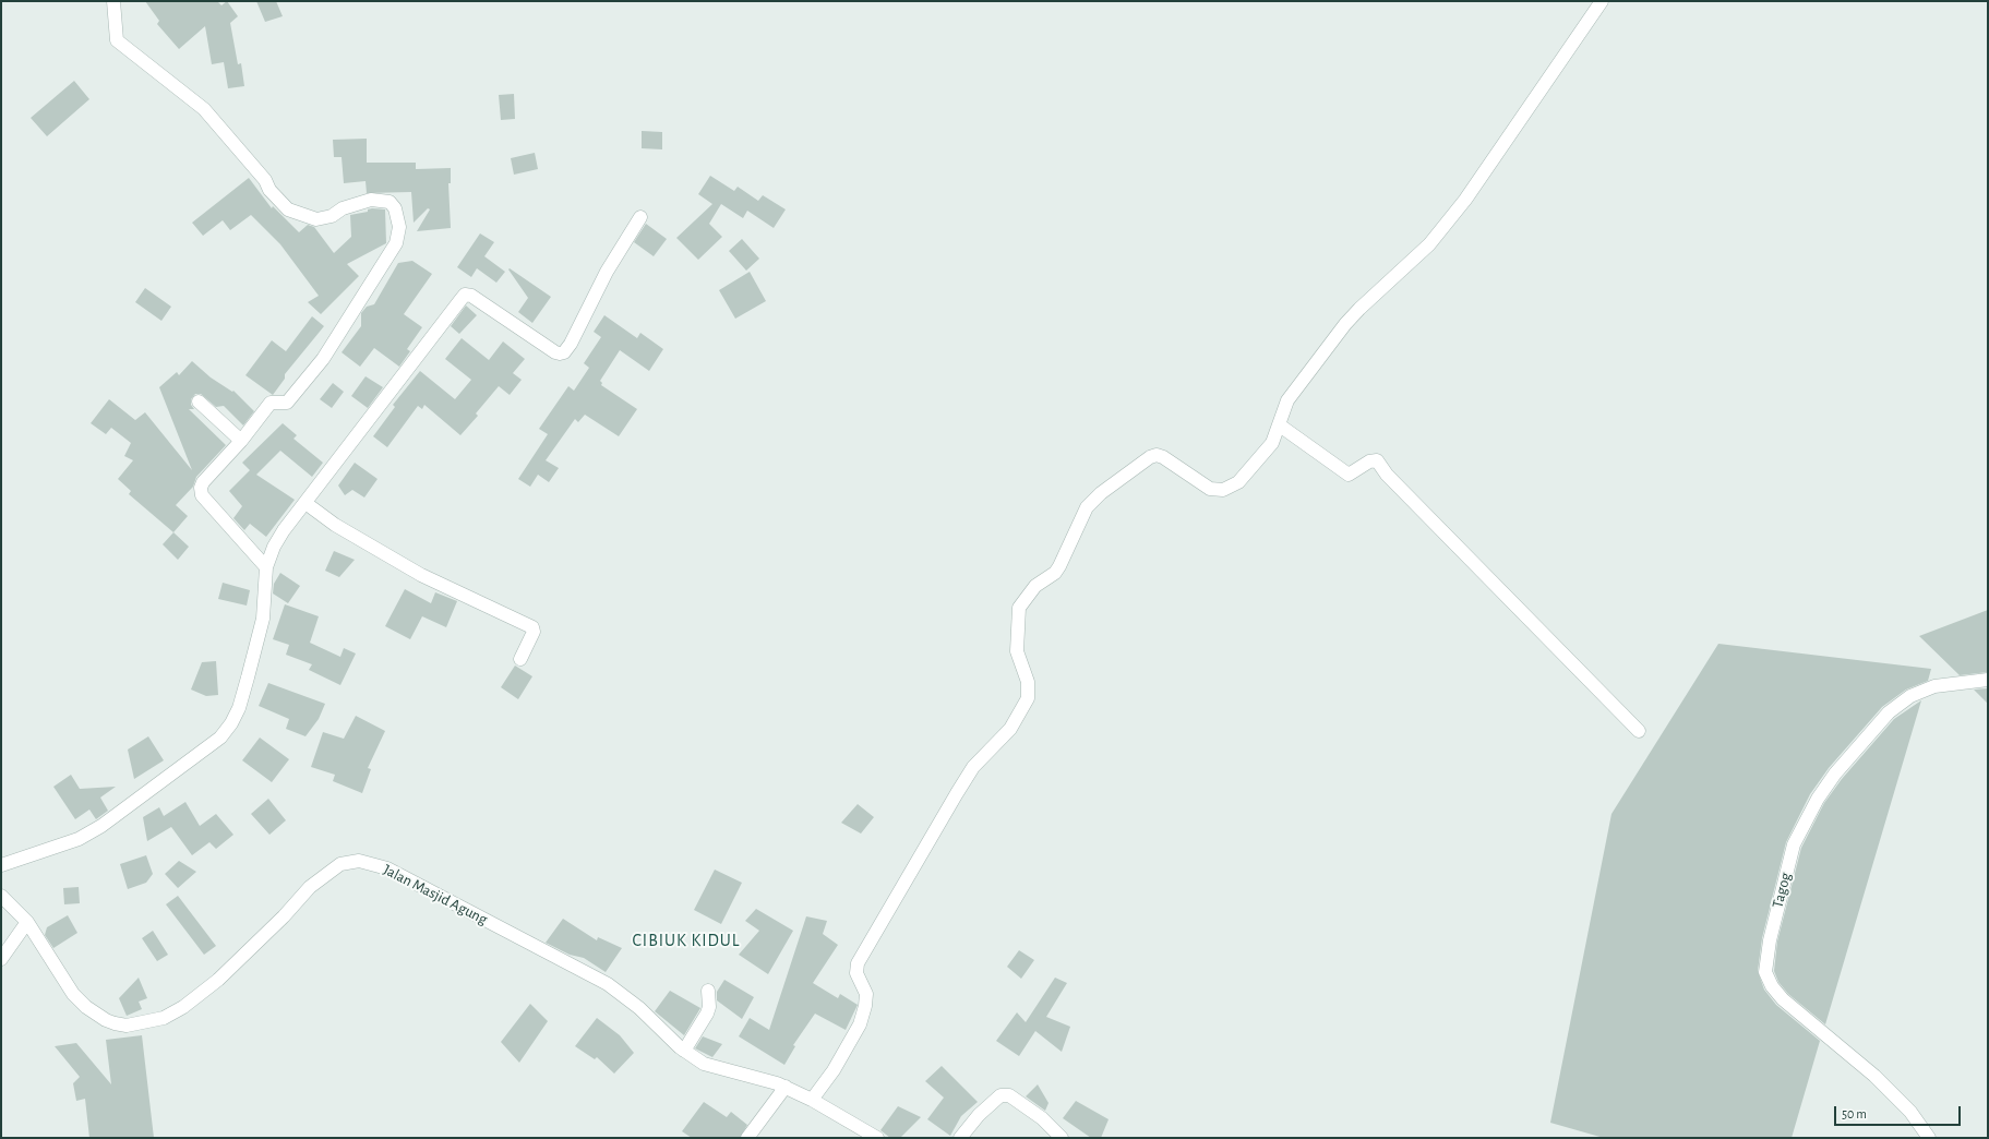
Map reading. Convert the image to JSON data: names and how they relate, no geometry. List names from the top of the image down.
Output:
{
  "streets": {
    "street": ["Tagog", "Jalan Masjid Agung"]
  },
  "districts": ["CIBIUK KIDUL"],
  "scale_bar": "50 m"
}
